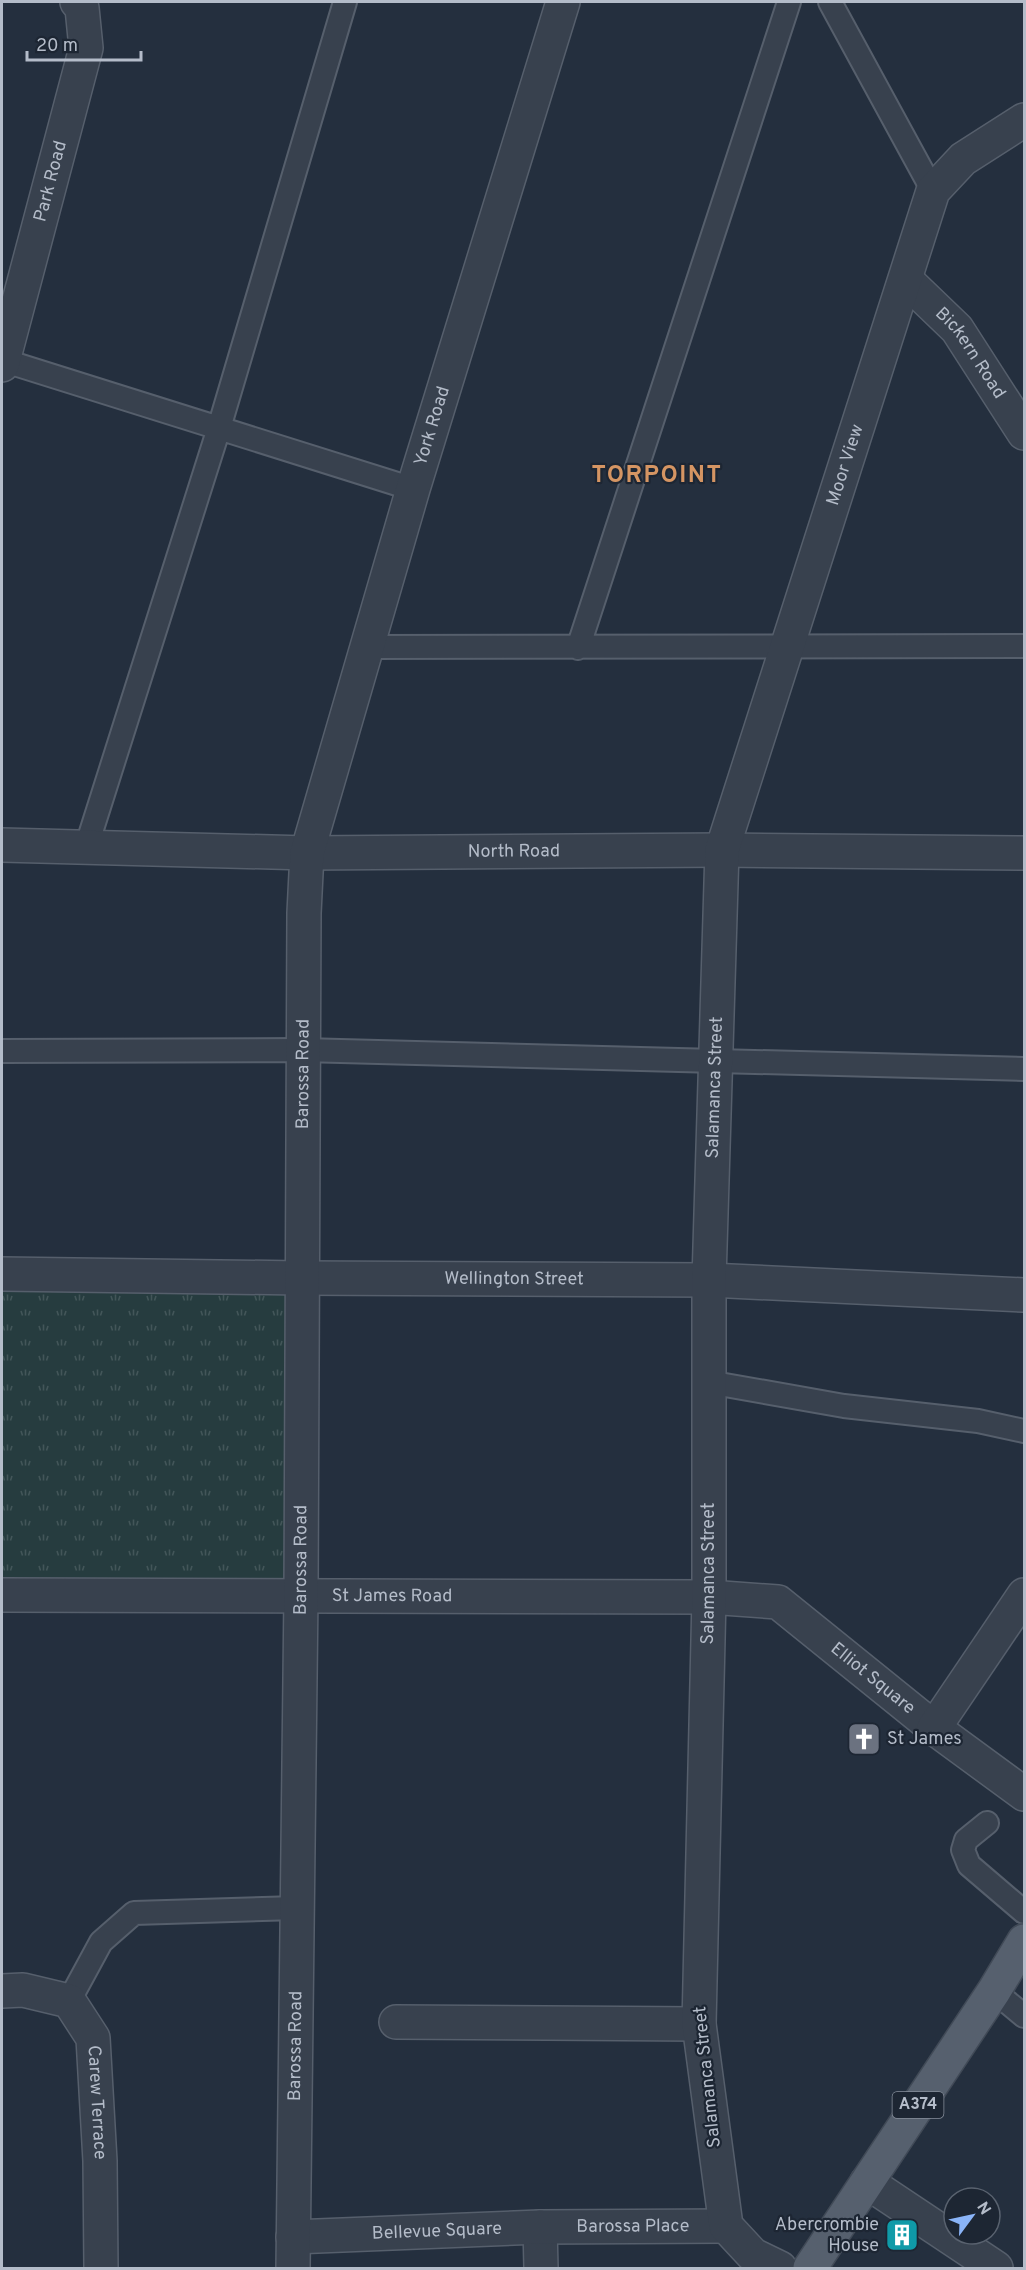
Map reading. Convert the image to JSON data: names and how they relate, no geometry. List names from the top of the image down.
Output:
{
  "streets": {
    "main road": ["A374"],
    "street": [
      "Park Road",
      "Bickern Road",
      "York Road",
      "Moor View",
      "North Road",
      "Barossa Road",
      "Salamanca Street",
      "Wellington Street",
      "St James Road",
      "Elliot Square",
      "Carew Terrace",
      "Barossa Place",
      "Bellevue Square"
    ]
  },
  "crossings": [
    ["Bickern Road", "Moor View"],
    ["York Road", "North Road"],
    ["York Road", "Barossa Road"],
    ["Moor View", "North Road"],
    ["Moor View", "Salamanca Street"],
    ["North Road", "Barossa Road"],
    ["North Road", "Salamanca Street"],
    ["Barossa Road", "Wellington Street"],
    ["Barossa Road", "St James Road"],
    ["Barossa Road", "Bellevue Square"],
    ["Salamanca Street", "Wellington Street"],
    ["Salamanca Street", "St James Road"],
    ["Salamanca Street", "Elliot Square"],
    ["Salamanca Street", "Barossa Place"],
    ["St James Road", "Elliot Square"],
    ["Barossa Place", "Bellevue Square"]
  ],
  "districts": ["TORPOINT"],
  "places": {
    "church": ["St James"],
    "building": ["Abercrombie House"]
  },
  "scale_bar": "20 m",
  "north": "top right"
}
